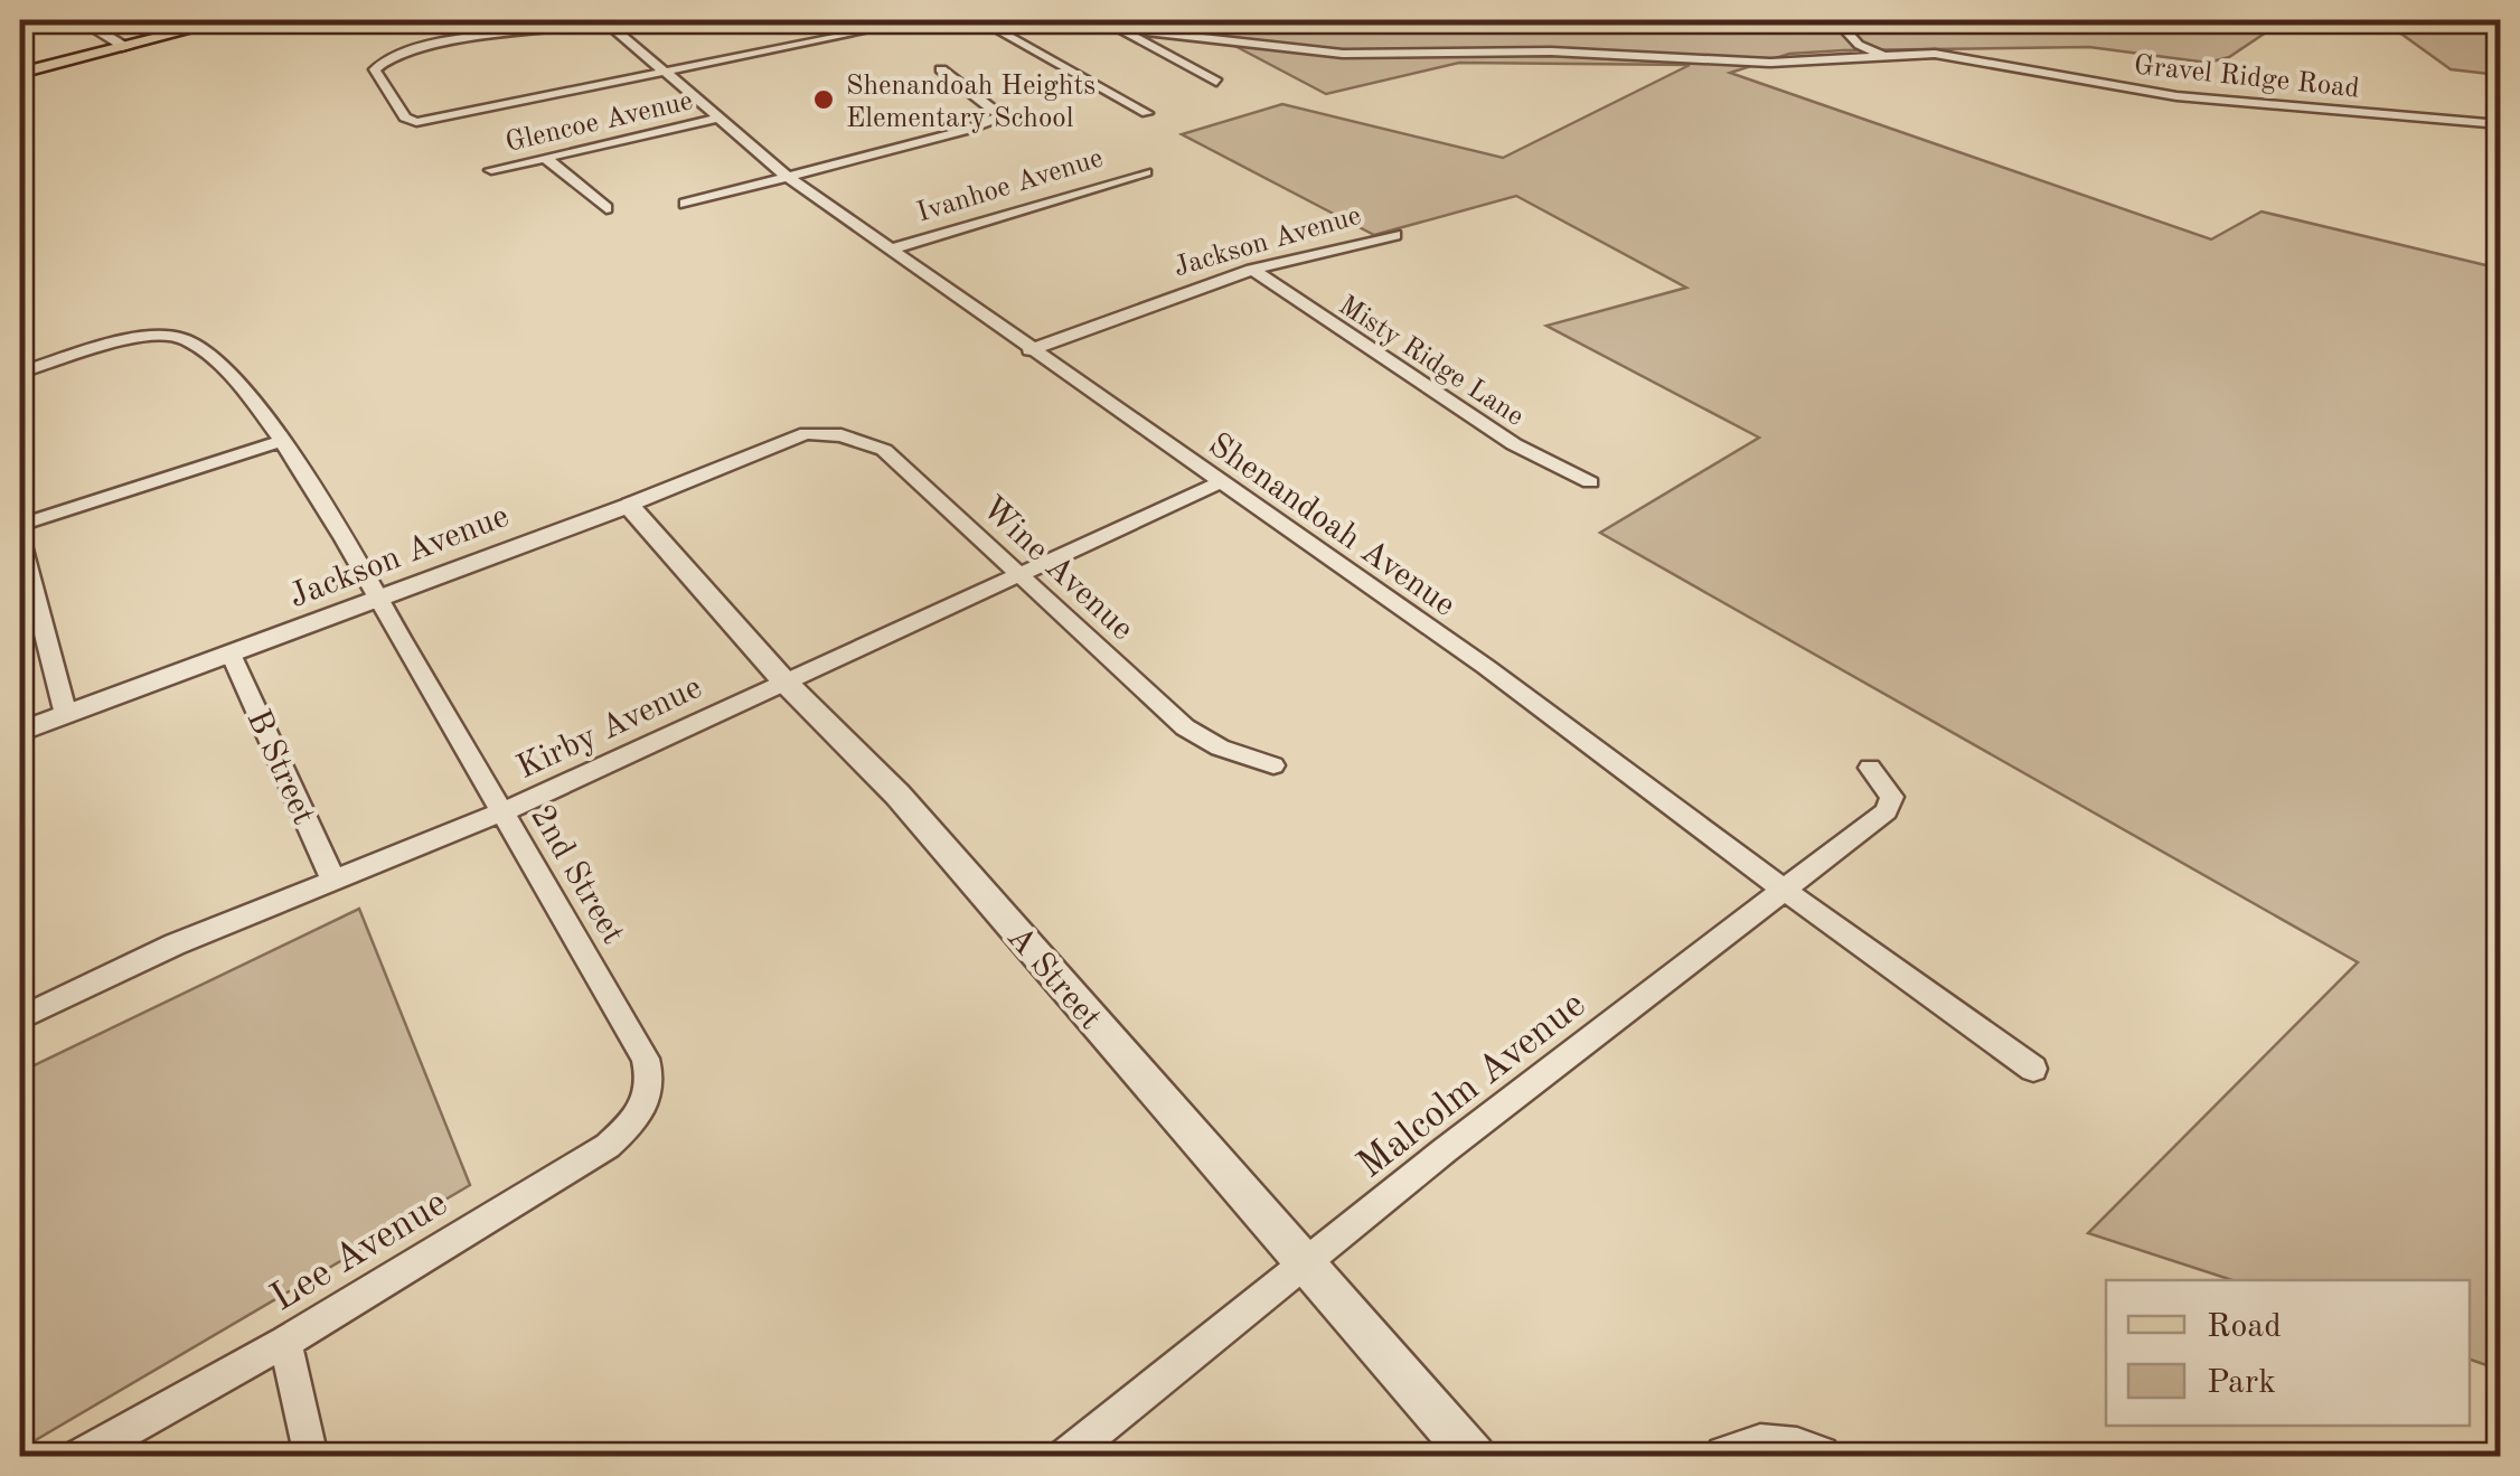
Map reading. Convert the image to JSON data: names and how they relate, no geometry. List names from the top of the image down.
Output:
{
  "streets": {
    "street": [
      "Gravel Ridge Road",
      "Glencoe Avenue",
      "Ivanhoe Avenue",
      "Jackson Avenue",
      "Misty Ridge Lane",
      "Shenandoah Avenue",
      "Wine Avenue",
      "Kirby Avenue",
      "B Street",
      "2nd Street",
      "A Street",
      "Malcolm Avenue",
      "Lee Avenue"
    ]
  },
  "crossings": [
    ["Glencoe Avenue", "Shenandoah Avenue"],
    ["Ivanhoe Avenue", "Shenandoah Avenue"],
    ["Jackson Avenue", "Misty Ridge Lane"],
    ["Jackson Avenue", "Shenandoah Avenue"],
    ["Jackson Avenue", "Wine Avenue"],
    ["Jackson Avenue", "B Street"],
    ["Jackson Avenue", "2nd Street"],
    ["Jackson Avenue", "A Street"],
    ["Shenandoah Avenue", "Kirby Avenue"],
    ["Shenandoah Avenue", "Malcolm Avenue"],
    ["Wine Avenue", "Kirby Avenue"],
    ["Kirby Avenue", "B Street"],
    ["Kirby Avenue", "2nd Street"],
    ["Kirby Avenue", "A Street"],
    ["2nd Street", "Lee Avenue"],
    ["A Street", "Malcolm Avenue"]
  ],
  "places": ["Shenandoah Heights Elementary School"],
  "legend": ["Road", "Park"]
}
